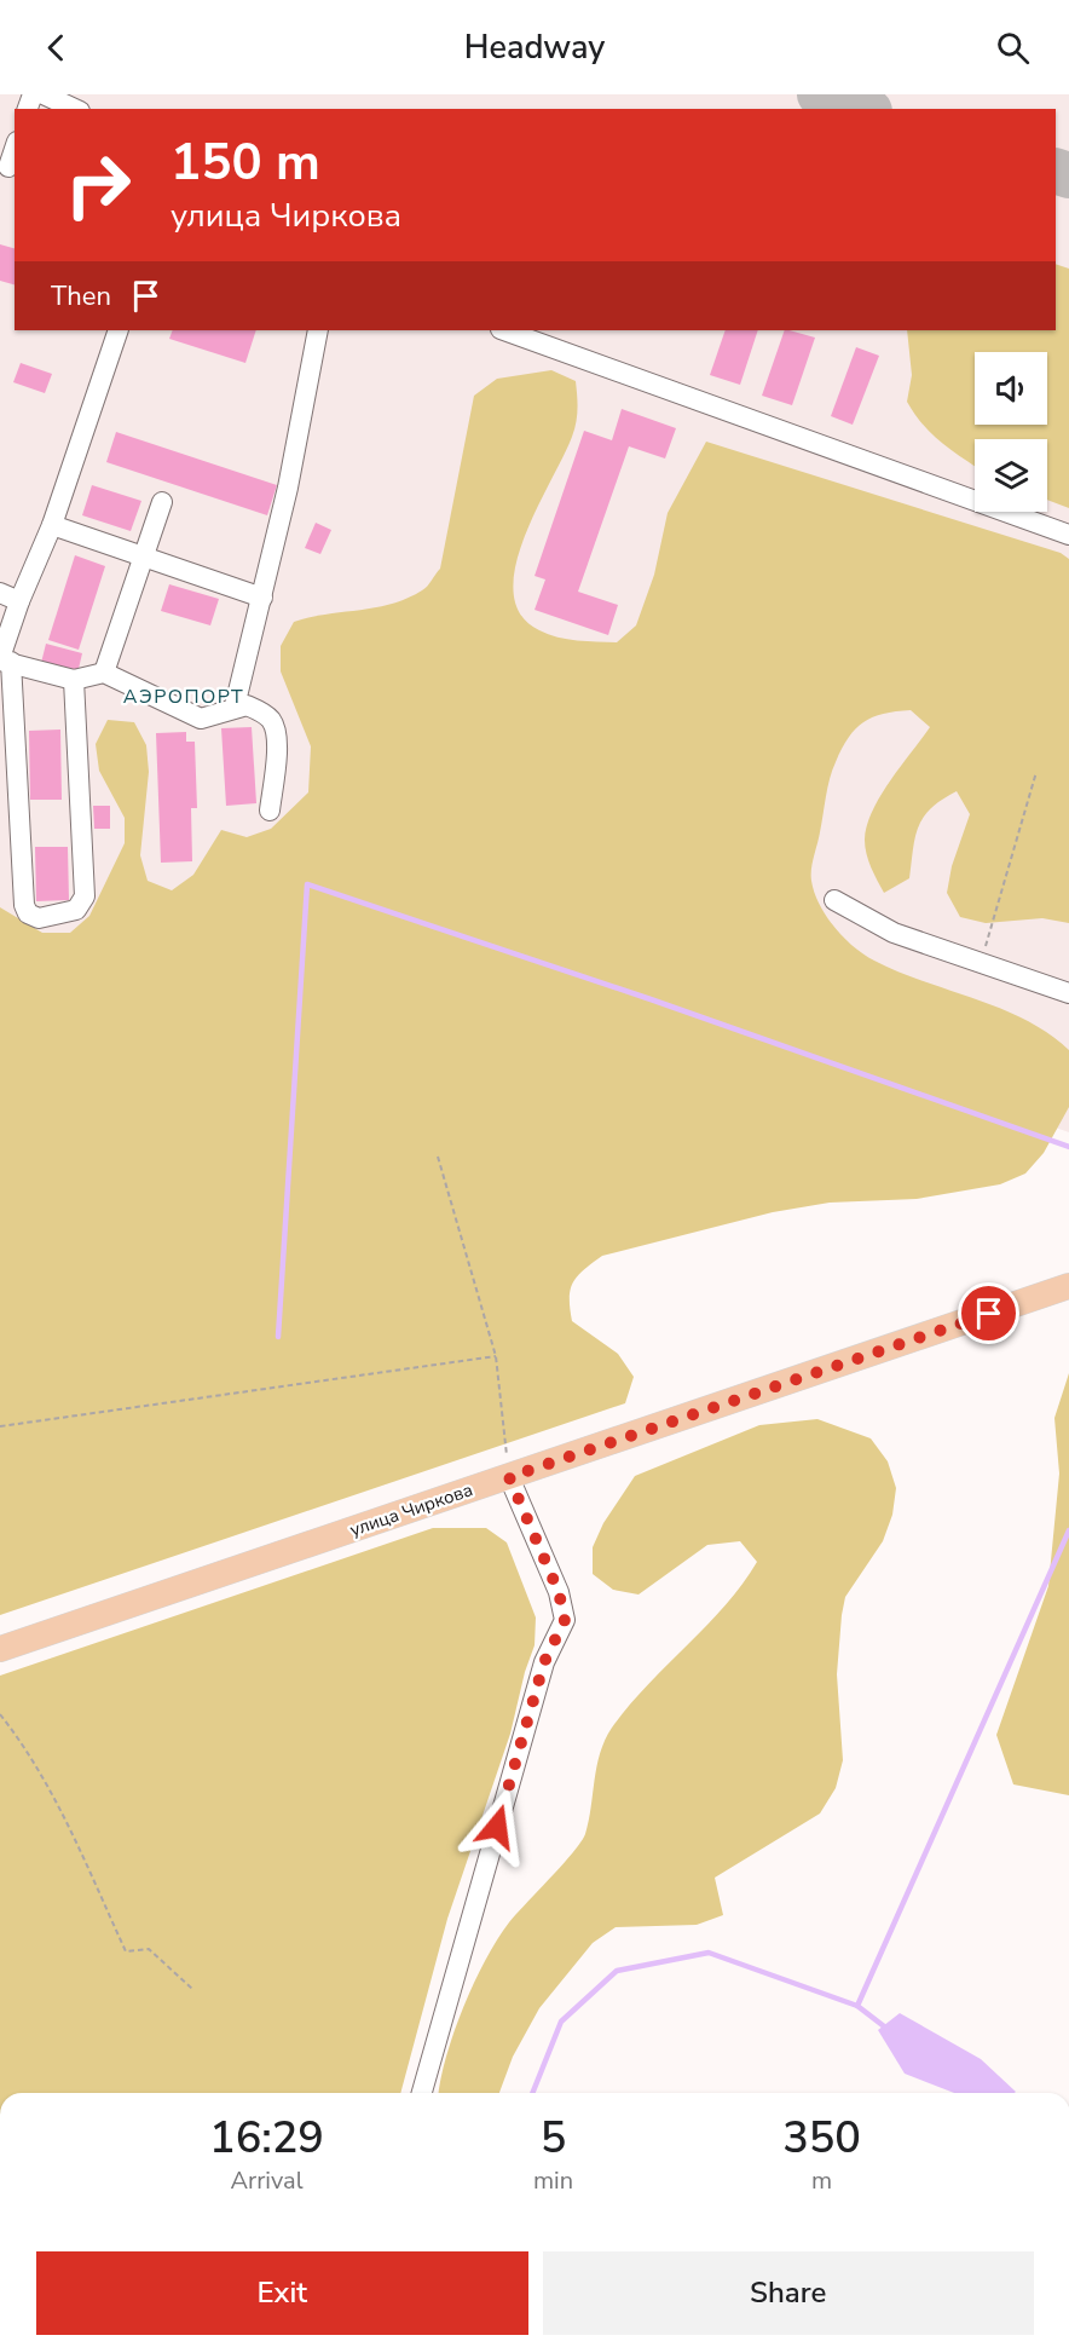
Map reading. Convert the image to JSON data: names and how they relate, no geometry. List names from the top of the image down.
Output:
{
  "streets": {
    "main road": ["улица Чиркова"]
  },
  "districts": ["АЭРОПОРТ"],
  "page": {
    "header": "Headway",
    "turn": ["150 m", "улица Чиркова"],
    "then": "Then",
    "eta": [
      "16:29",
      "Arrival",
      "5",
      "min",
      "350",
      "m"
    ],
    "buttons": ["Exit", "Share"]
  }
}
